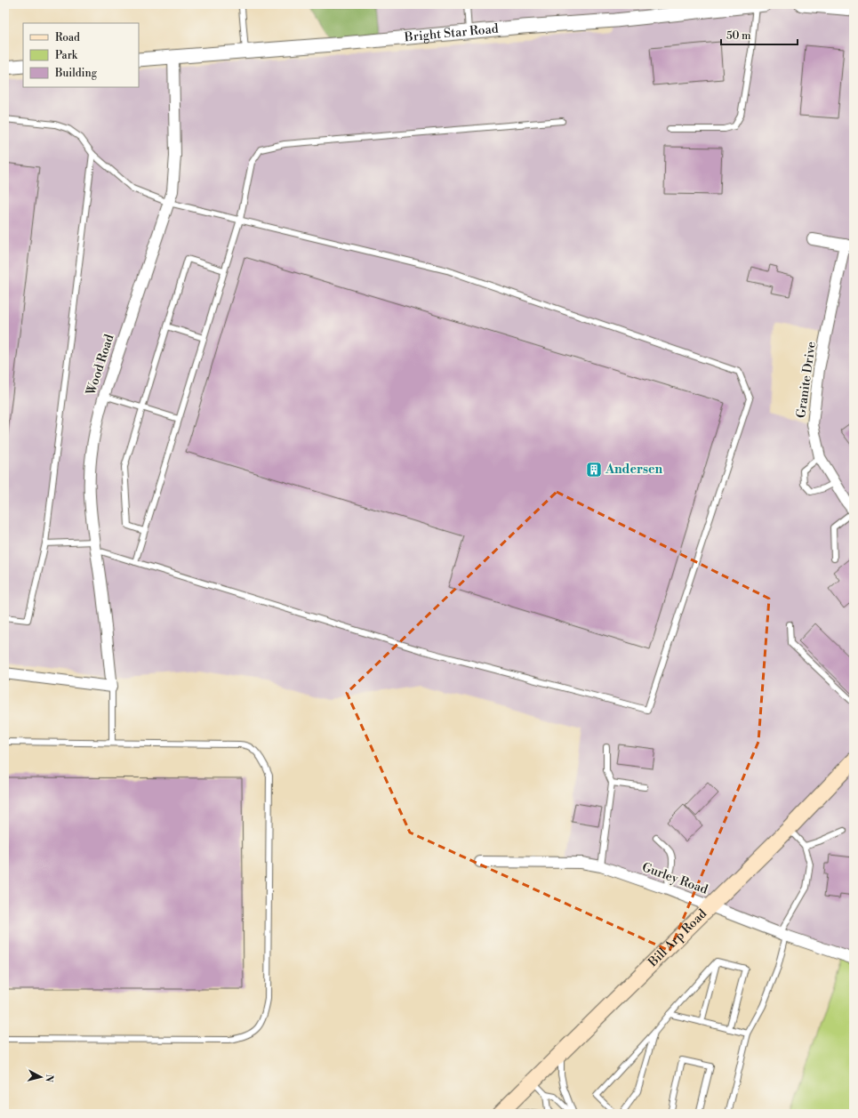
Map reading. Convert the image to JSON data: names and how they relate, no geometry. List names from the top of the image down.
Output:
{
  "streets": {
    "main road": ["Bill Arp Road"],
    "street": [
      "Bright Star Road",
      "Wood Road",
      "Granite Drive",
      "Gurley Road"
    ]
  },
  "crossings": [
    ["Bright Star Road", "Wood Road"],
    ["Gurley Road", "Bill Arp Road"]
  ],
  "places": {
    "building": ["Andersen"]
  },
  "legend": ["Road", "Park", "Building"],
  "scale_bar": "50 m",
  "north": "right"
}
